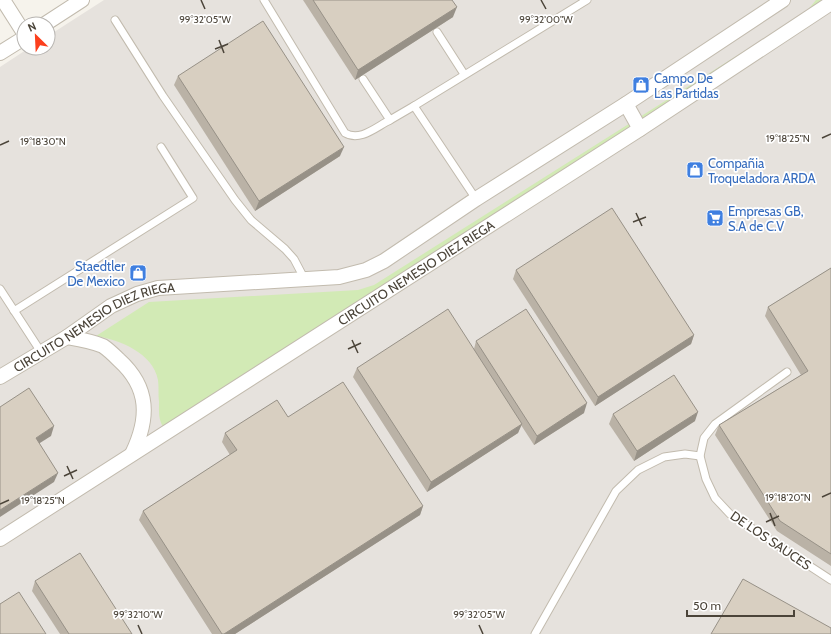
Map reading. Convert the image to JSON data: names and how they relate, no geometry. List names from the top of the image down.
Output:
{
  "streets": {
    "street": ["CIRCUITO NEMESIO DIEZ RIEGA"],
    "lane": ["DE LOS SAUCES"]
  },
  "places": {
    "shop": ["Campo De Las Partidas", "Compañia Troqueladora ARDA", "Staedtler De Mexico"],
    "supermarket": ["Empresas GB, S.A de C.V"]
  },
  "scale_bar": "50 m",
  "north": "top left",
  "coordinates": [
    "99°32'05\"W",
    "99°32'00\"W",
    "19°18'25\"N",
    "19°18'30\"N",
    "19°18'20\"N",
    "99°32'10\"W"
  ]
}
